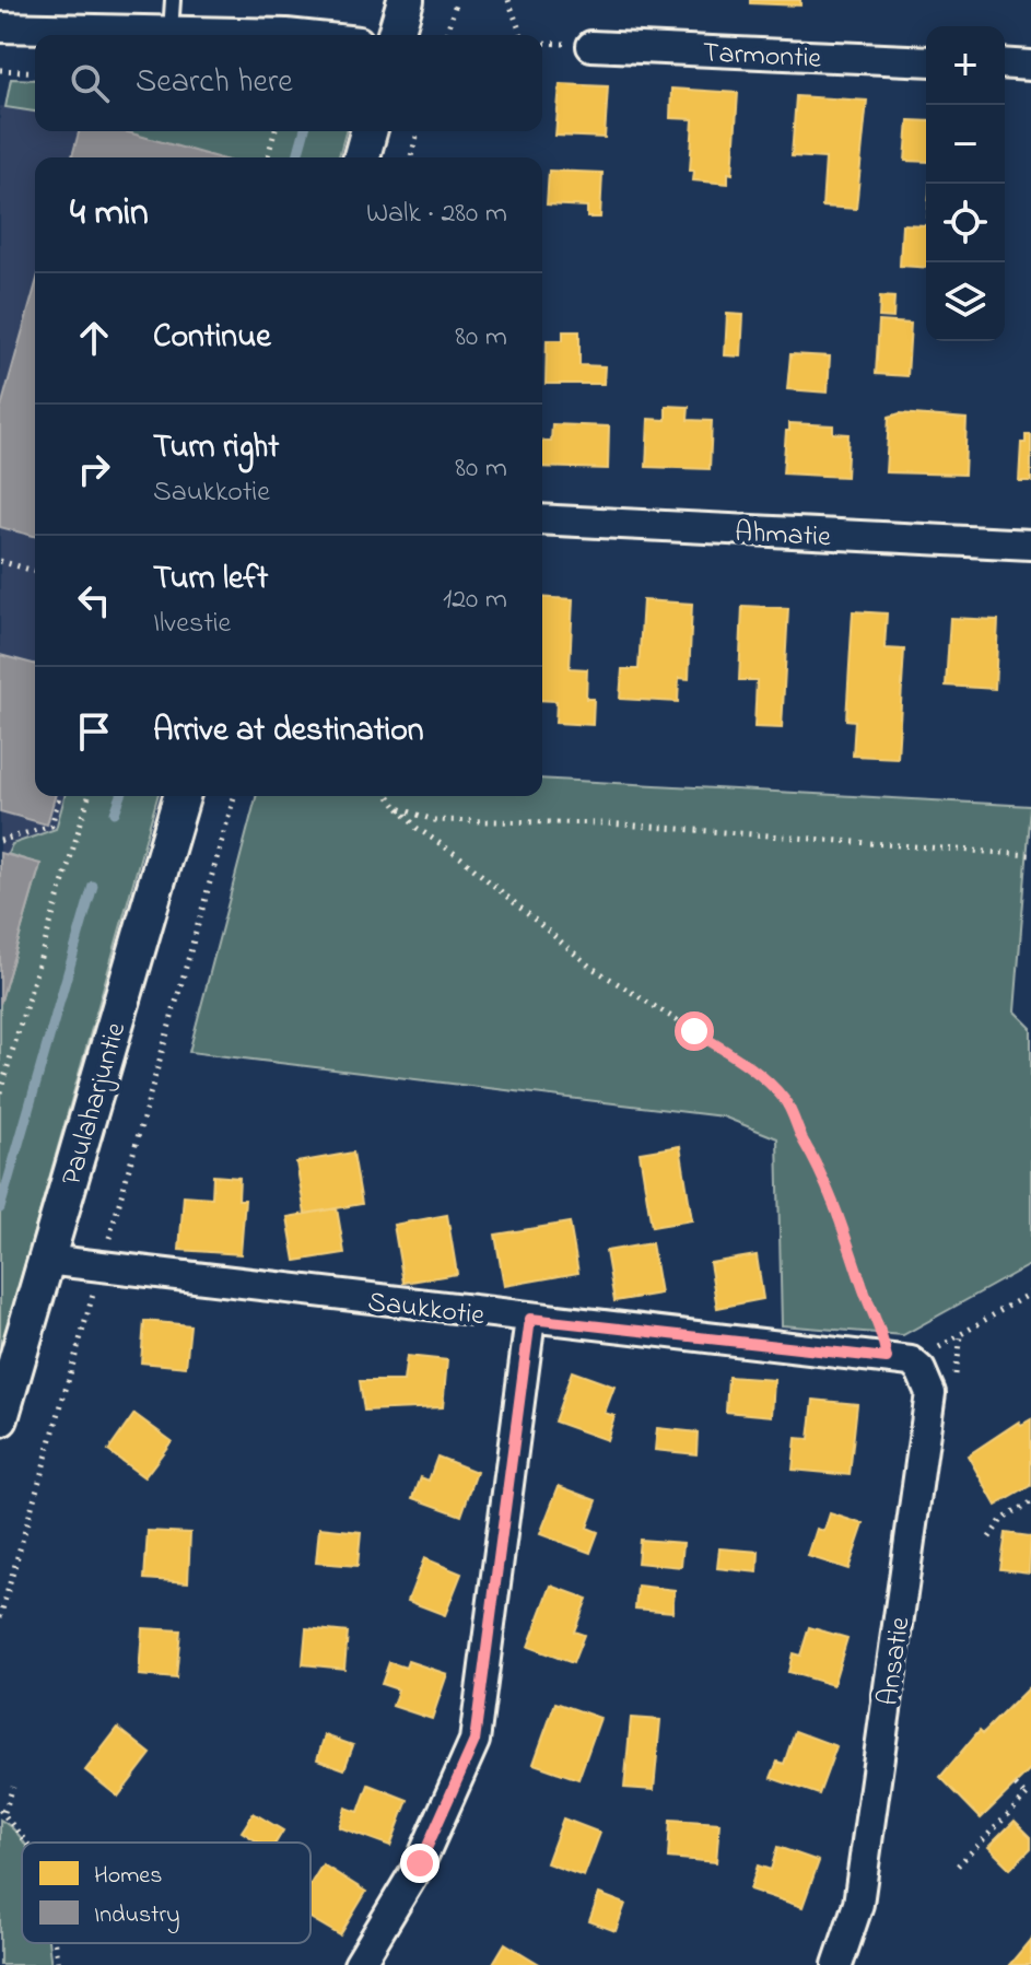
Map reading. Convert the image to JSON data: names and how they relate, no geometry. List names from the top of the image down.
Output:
{
  "streets": {
    "street": [
      "Tarmontie",
      "Ahmatie",
      "Paulaharjuntie",
      "Saukkotie",
      "Ansatie"
    ]
  },
  "crossings": [
    ["Paulaharjuntie", "Saukkotie"],
    ["Saukkotie", "Ansatie"]
  ],
  "legend": ["Homes", "Industry"],
  "page": {
    "map_buttons": ["+", "−"],
    "search": "Search here",
    "heading": ["4 min", "Walk · 280 m"],
    "list": [
      ["Continue", "80 m"],
      ["Turn right", "Saukkotie", "80 m"],
      ["Turn left", "Ilvestie", "120 m"],
      "Arrive at destination"
    ]
  }
}
